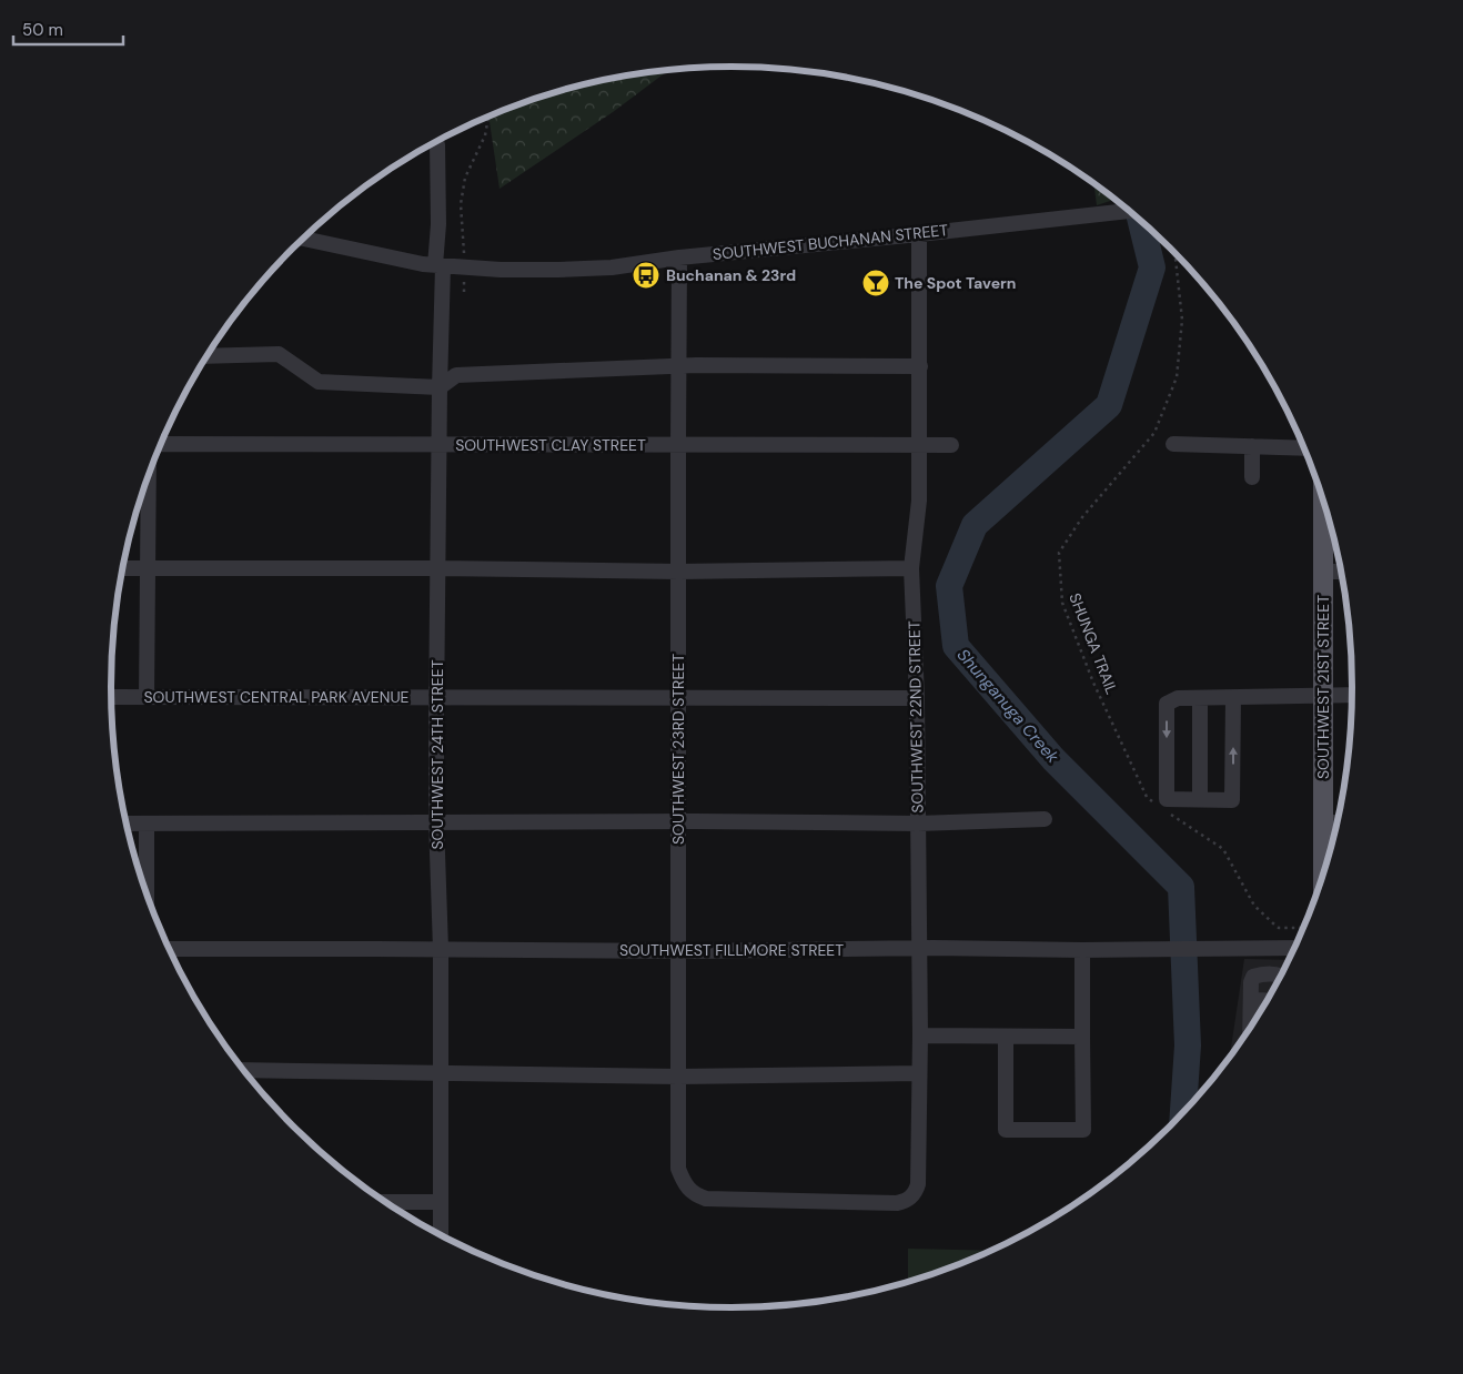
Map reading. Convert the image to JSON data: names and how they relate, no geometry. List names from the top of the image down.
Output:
{
  "streets": {
    "main road": ["SOUTHWEST 21ST STREET"],
    "street": [
      "SOUTHWEST BUCHANAN STREET",
      "SOUTHWEST CLAY STREET",
      "SOUTHWEST CENTRAL PARK AVENUE",
      "SOUTHWEST 22ND STREET",
      "SOUTHWEST 23RD STREET",
      "SOUTHWEST 24TH STREET",
      "SOUTHWEST FILLMORE STREET"
    ],
    "path": ["SHUNGA TRAIL"]
  },
  "crossings": [
    ["SOUTHWEST BUCHANAN STREET", "SOUTHWEST 22ND STREET"],
    ["SOUTHWEST BUCHANAN STREET", "SOUTHWEST 23RD STREET"],
    ["SOUTHWEST BUCHANAN STREET", "SOUTHWEST 24TH STREET"],
    ["SOUTHWEST CLAY STREET", "SOUTHWEST 22ND STREET"],
    ["SOUTHWEST CLAY STREET", "SOUTHWEST 23RD STREET"],
    ["SOUTHWEST CLAY STREET", "SOUTHWEST 24TH STREET"],
    ["SOUTHWEST CENTRAL PARK AVENUE", "SOUTHWEST 22ND STREET"],
    ["SOUTHWEST CENTRAL PARK AVENUE", "SOUTHWEST 23RD STREET"],
    ["SOUTHWEST CENTRAL PARK AVENUE", "SOUTHWEST 24TH STREET"],
    ["SOUTHWEST 22ND STREET", "SOUTHWEST 23RD STREET"],
    ["SOUTHWEST 22ND STREET", "SOUTHWEST FILLMORE STREET"],
    ["SOUTHWEST 23RD STREET", "SOUTHWEST FILLMORE STREET"],
    ["SOUTHWEST 24TH STREET", "SOUTHWEST FILLMORE STREET"]
  ],
  "water": ["Shunganuga Creek"],
  "places": {
    "bus stop": ["Buchanan & 23rd"],
    "bar": ["The Spot Tavern"]
  },
  "scale_bar": "50 m"
}
